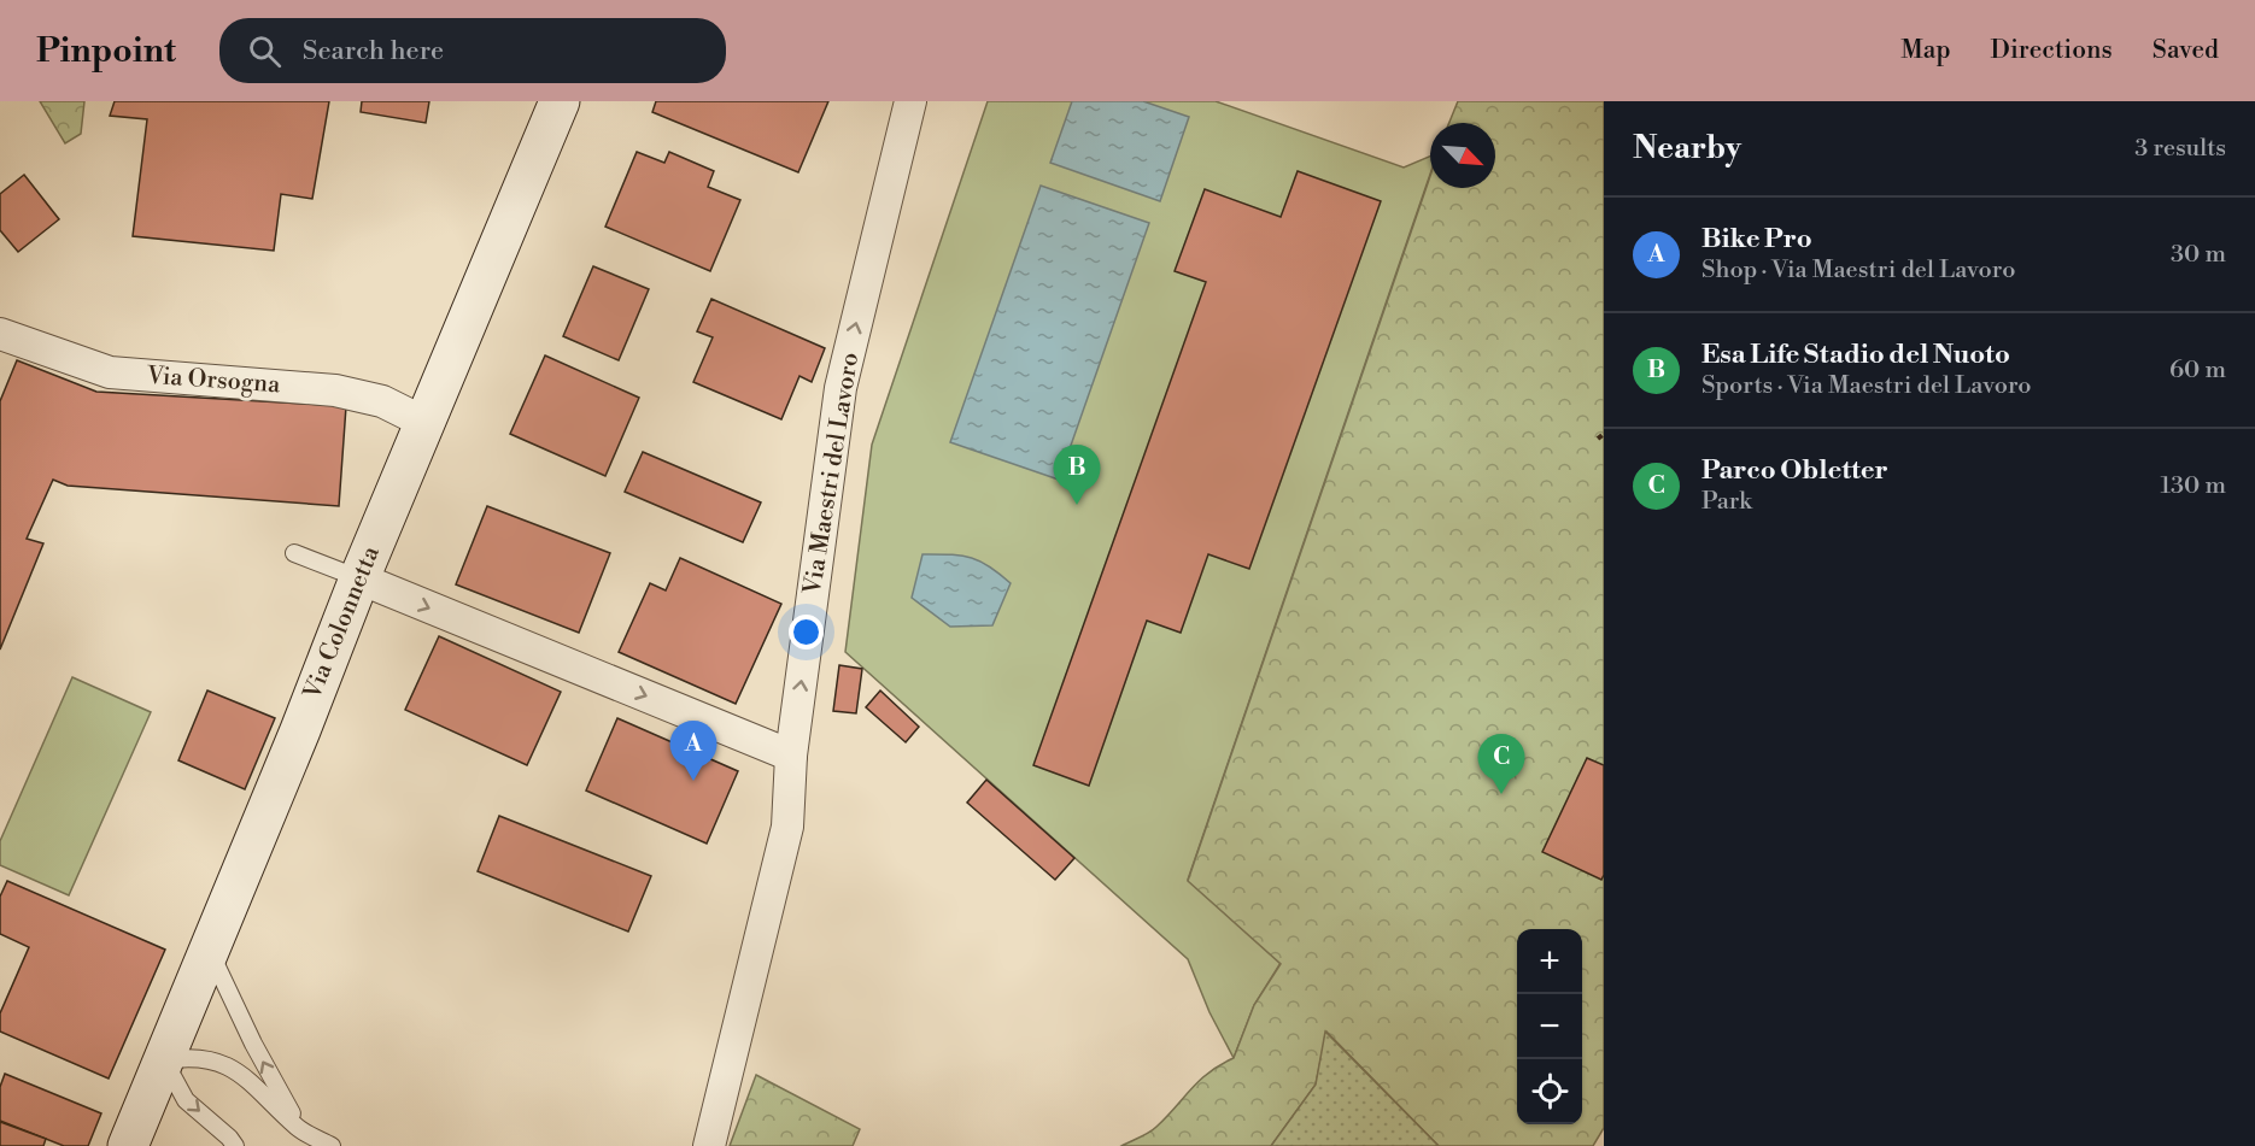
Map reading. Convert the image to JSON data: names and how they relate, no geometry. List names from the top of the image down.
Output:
{
  "streets": {
    "main road": ["Via Colonnetta"],
    "street": ["Via Orsogna", "Via Maestri del Lavoro"]
  },
  "crossings": [
    ["Via Orsogna", "Via Colonnetta"]
  ],
  "one_way": ["Via Maestri del Lavoro"],
  "north": "bottom right",
  "page": {
    "header": "Pinpoint",
    "search": "Search here",
    "nav": ["Map", "Directions", "Saved"],
    "heading": ["Nearby", "3 results"],
    "list": [
      {
        "mark": "A",
        "name": "Bike Pro",
        "note": "Shop · Via Maestri del Lavoro",
        "value": "30 m"
      },
      {
        "mark": "B",
        "name": "Esa Life Stadio del Nuoto",
        "note": "Sports · Via Maestri del Lavoro",
        "value": "60 m"
      },
      {
        "mark": "C",
        "name": "Parco Obletter",
        "note": "Park",
        "value": "130 m"
      }
    ],
    "pins": ["B", "A", "C"],
    "map_buttons": ["+", "−"]
  }
}
